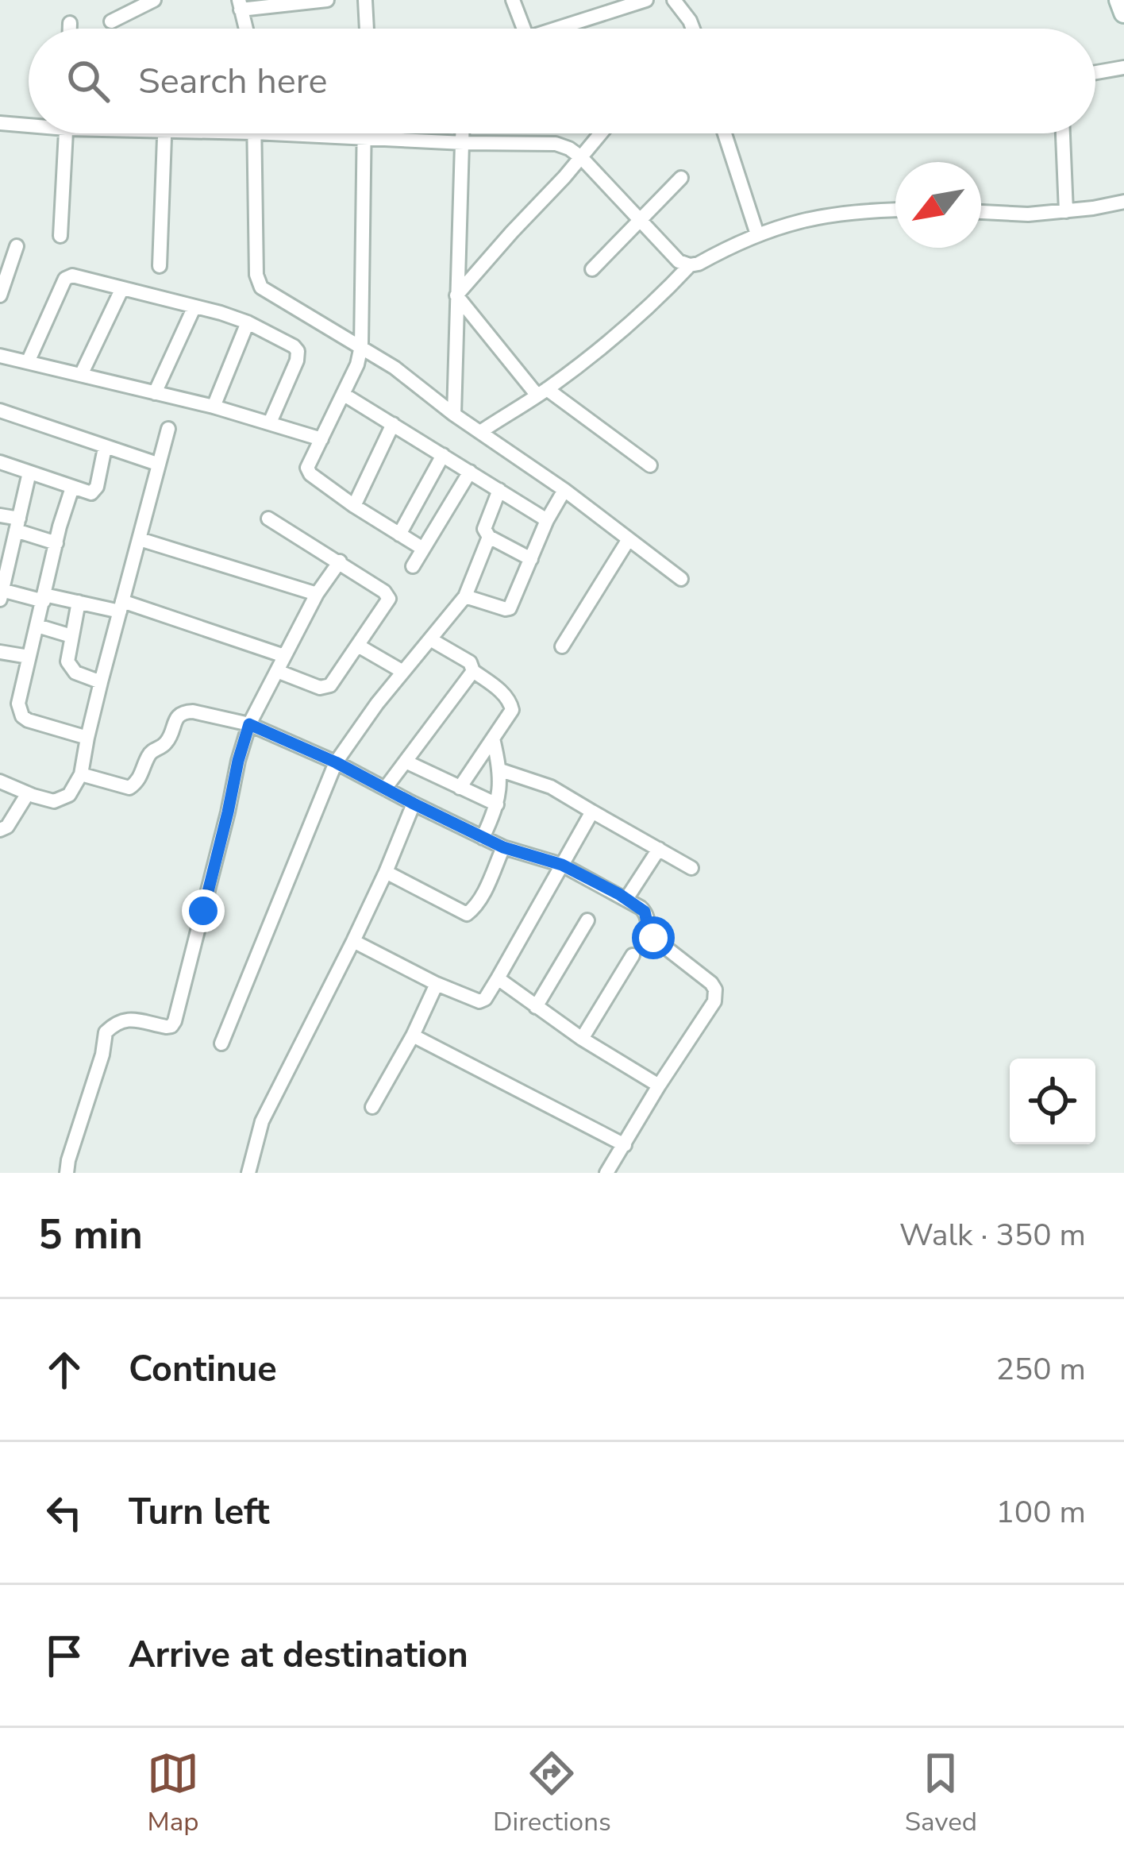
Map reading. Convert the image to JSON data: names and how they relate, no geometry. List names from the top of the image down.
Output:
{
  "north": "bottom left",
  "page": {
    "search": "Search here",
    "heading": ["5 min", "Walk · 350 m"],
    "list": [
      ["Continue", "250 m"],
      ["Turn left", "100 m"],
      "Arrive at destination"
    ],
    "nav": ["Map", "Directions", "Saved"]
  }
}
